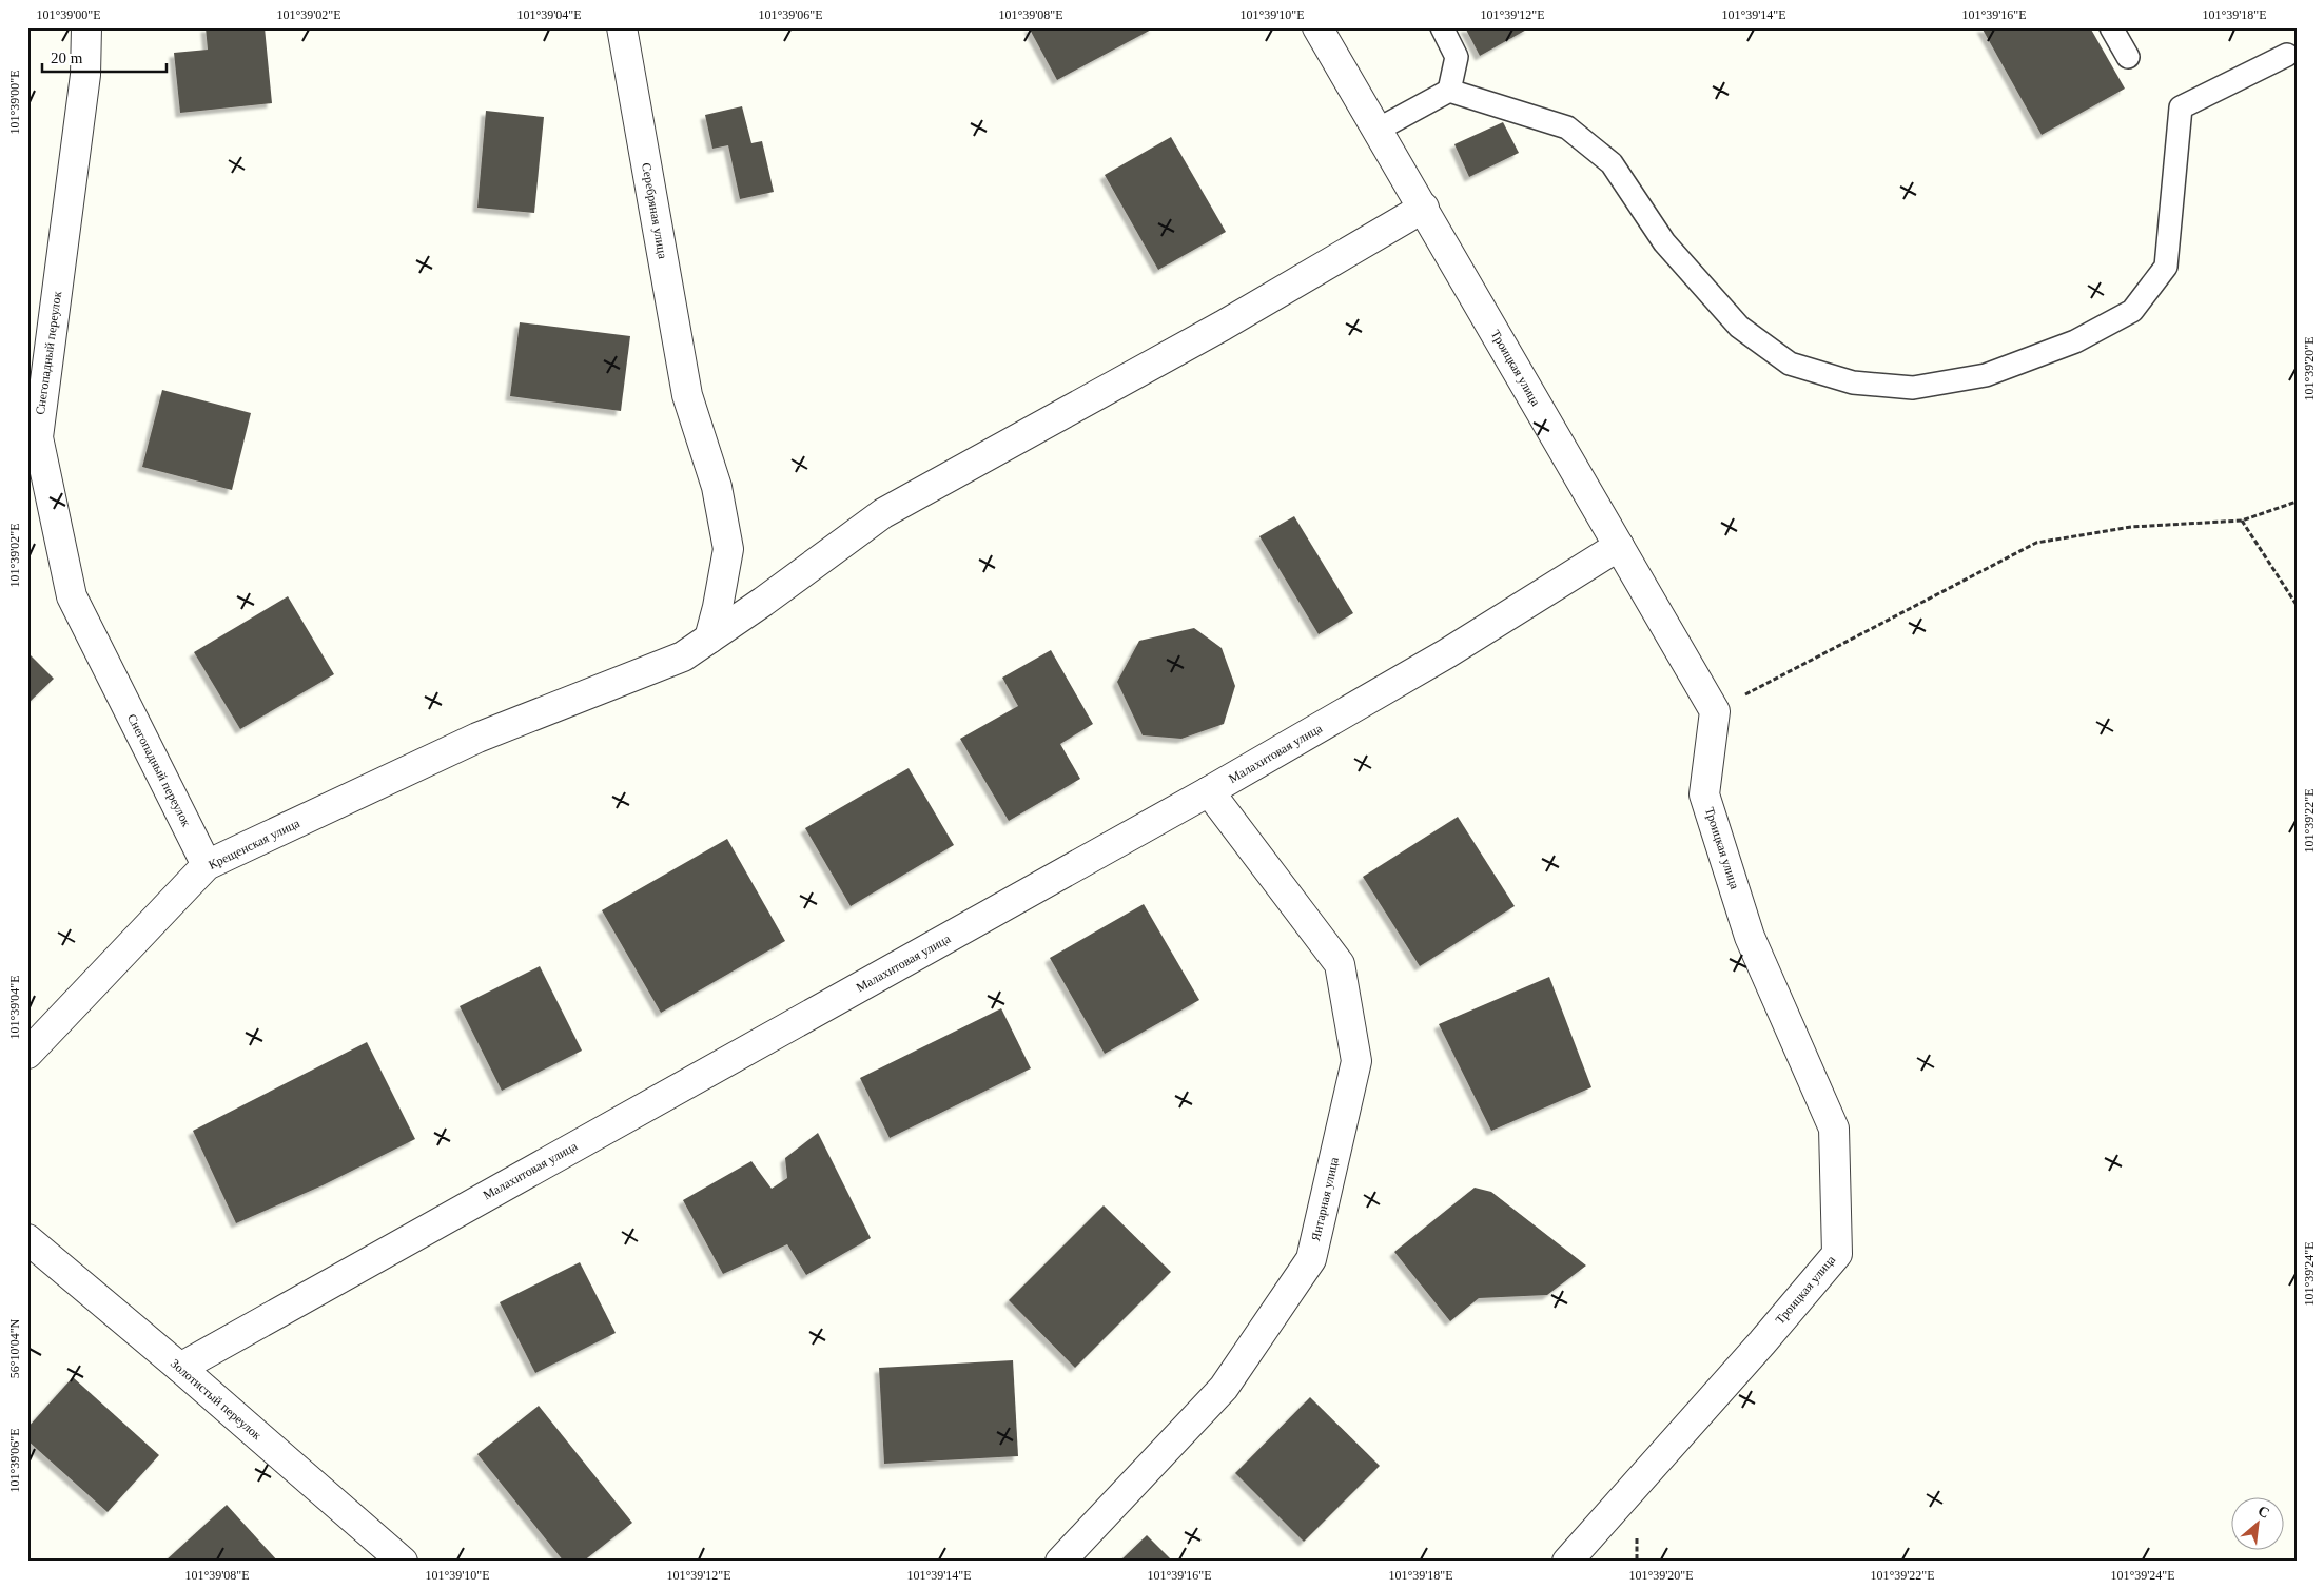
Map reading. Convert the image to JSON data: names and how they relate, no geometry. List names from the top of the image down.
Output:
{
  "streets": {
    "street": [
      "Серебряная улица",
      "Снегопадный переулок",
      "Троицкая улица",
      "Малахитовая улица",
      "Крещенская улица",
      "Янтарная улица",
      "Золотистый переулок"
    ]
  },
  "crossings": [
    ["Серебряная улица", "Крещенская улица"],
    ["Снегопадный переулок", "Крещенская улица"],
    ["Троицкая улица", "Малахитовая улица"],
    ["Троицкая улица", "Крещенская улица"],
    ["Малахитовая улица", "Янтарная улица"],
    ["Малахитовая улица", "Золотистый переулок"]
  ],
  "scale_bar": "20 m",
  "north": "top right",
  "coordinates": [
    "101°39'00\"E",
    "101°39'02\"E",
    "101°39'04\"E",
    "101°39'06\"E",
    "101°39'08\"E",
    "101°39'10\"E",
    "101°39'12\"E",
    "101°39'14\"E",
    "101°39'16\"E",
    "101°39'18\"E",
    "101°39'20\"E",
    "101°39'22\"E",
    "101°39'24\"E",
    "56°10'04\"N"
  ]
}
